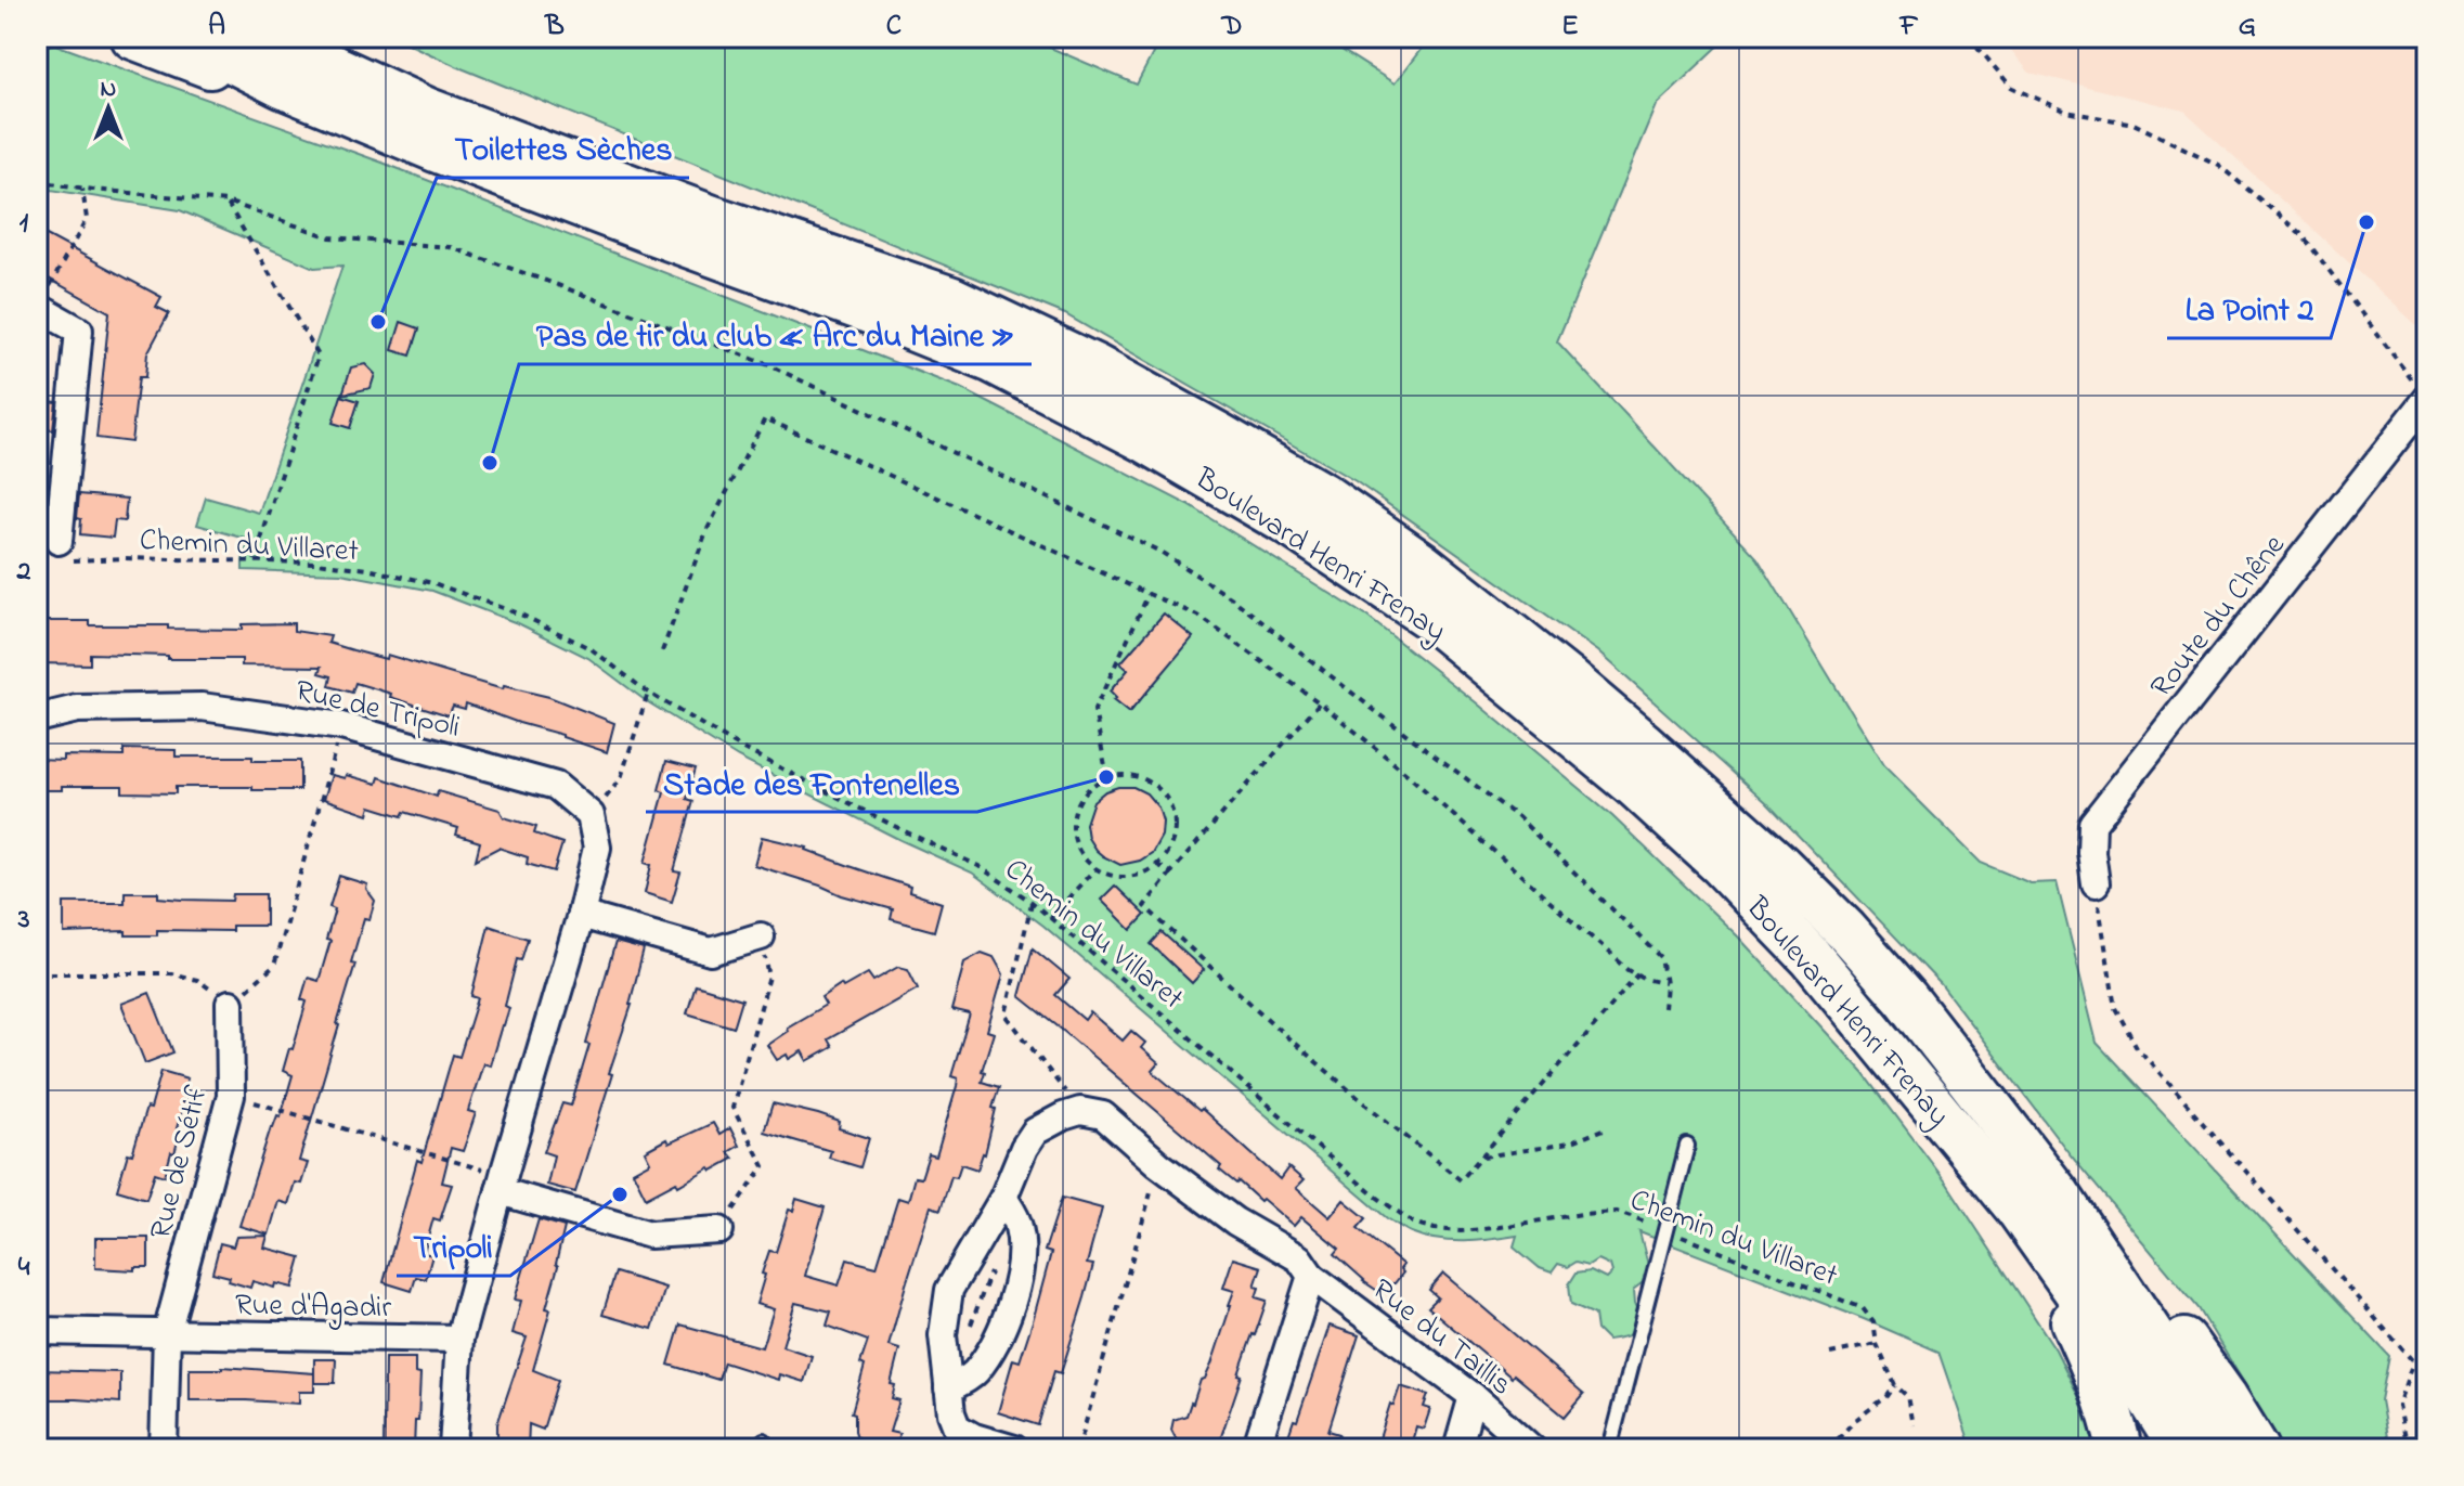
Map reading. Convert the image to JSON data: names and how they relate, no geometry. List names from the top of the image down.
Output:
{
  "streets": {
    "highway": ["Boulevard Henri Frenay"],
    "street": [
      "Route du Chêne",
      "Rue de Tripoli",
      "Rue de Sétif",
      "Rue d'Agadir",
      "Rue du Taillis"
    ],
    "path": ["Chemin du Villaret"]
  },
  "crossings": [
    ["Rue de Sétif", "Rue d'Agadir"]
  ],
  "places": [
    "La Point 2",
    "Toilettes Sèches",
    "Pas de tir du club « Arc du Maine »",
    "Stade des Fontenelles",
    "Tripoli"
  ],
  "north": "top",
  "grid": {
    "columns": [
      "A",
      "B",
      "C",
      "D",
      "E",
      "F",
      "G"
    ],
    "rows": [
      "1",
      "2",
      "3",
      "4"
    ]
  }
}
